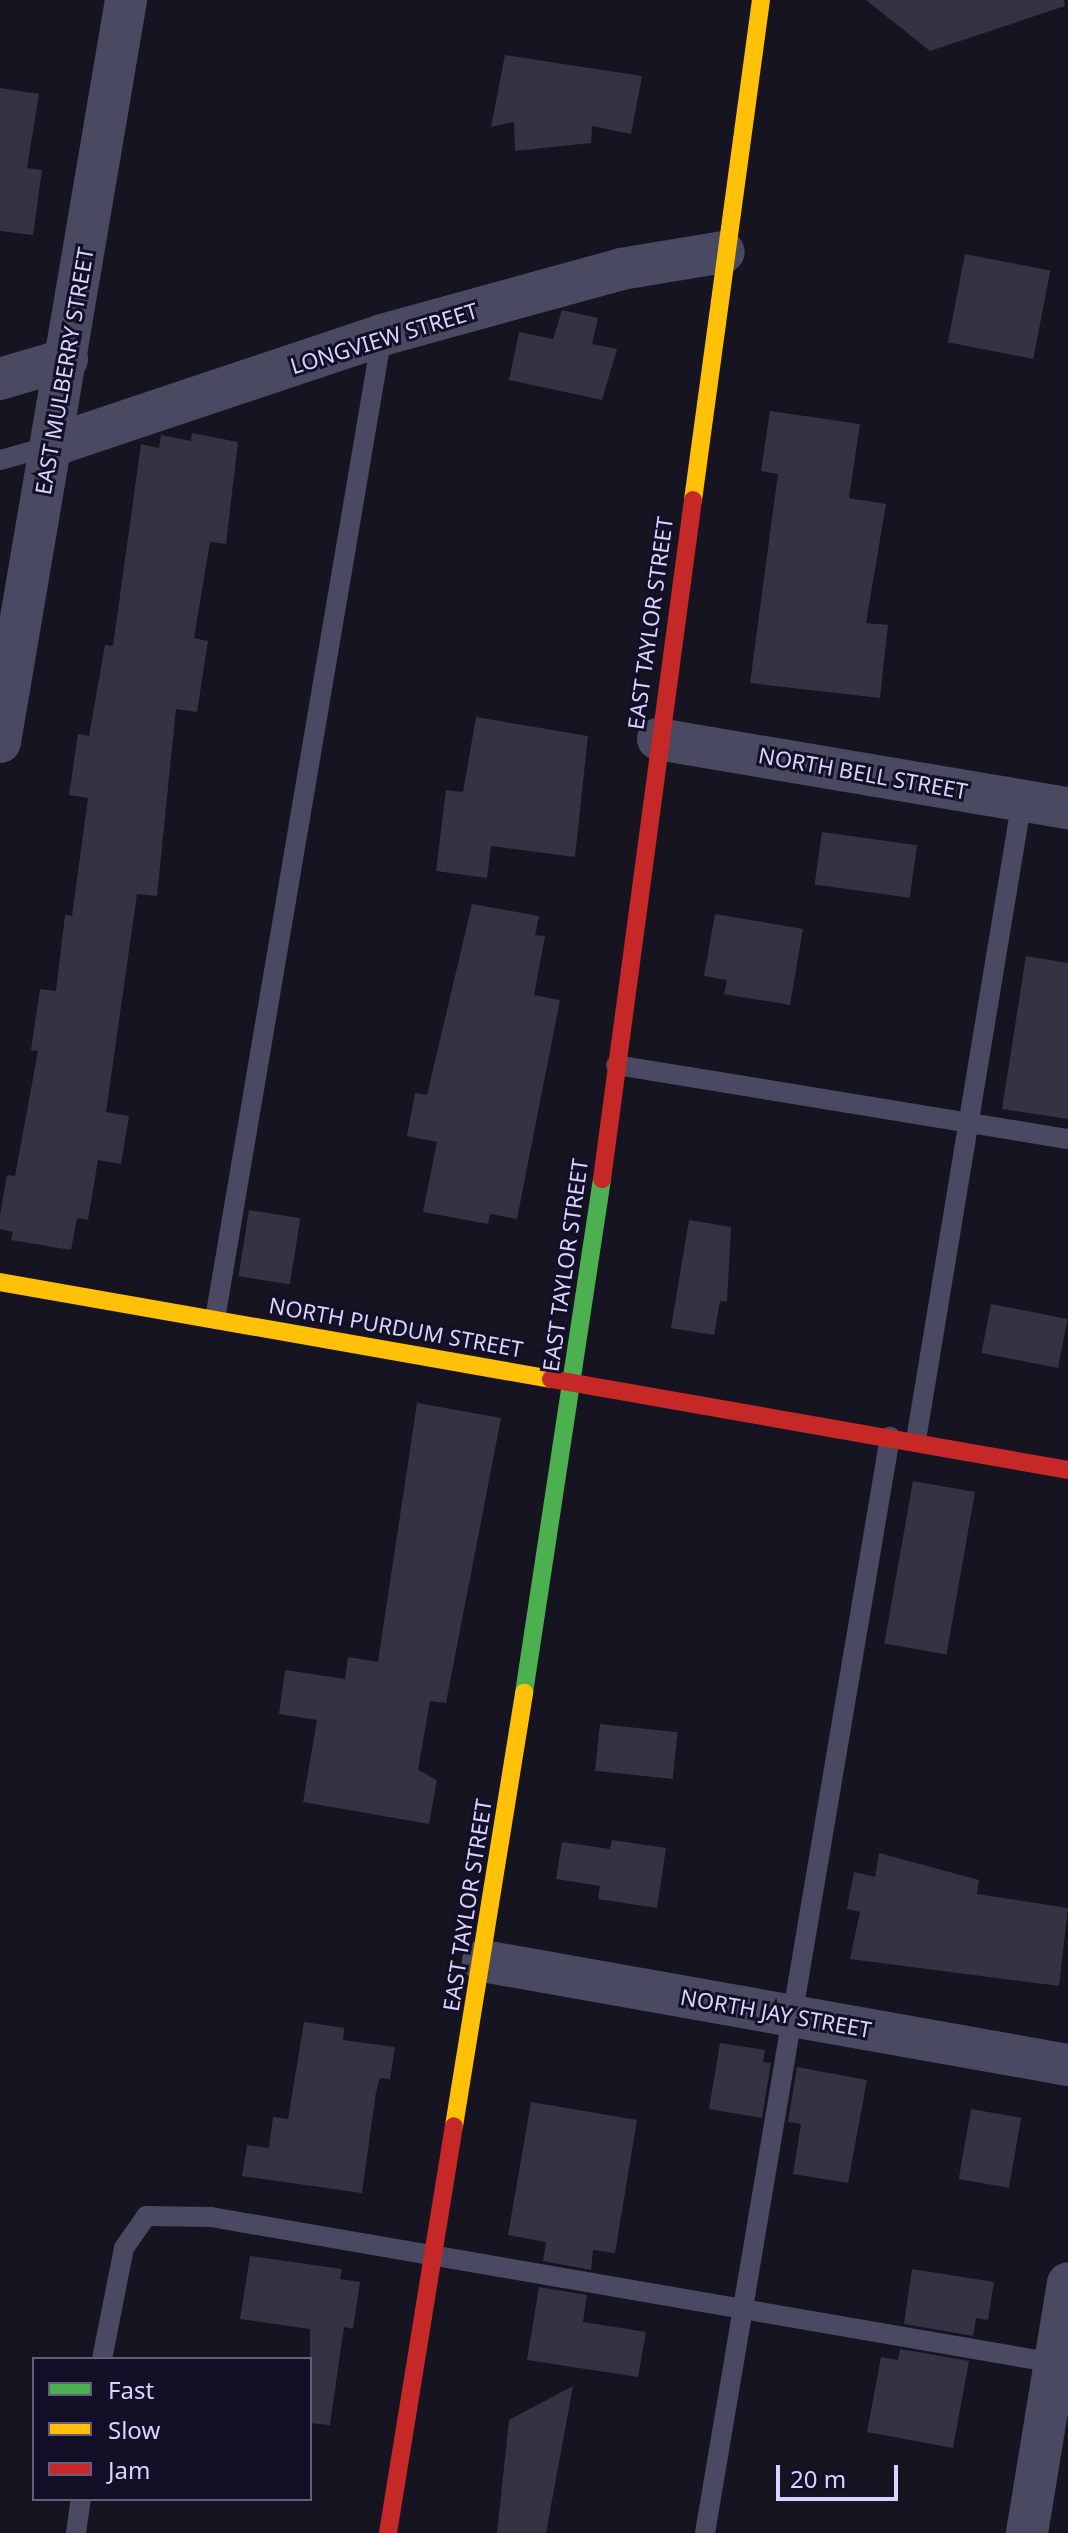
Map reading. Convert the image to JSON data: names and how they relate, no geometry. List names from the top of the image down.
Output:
{
  "streets": {
    "street": [
      "LONGVIEW STREET",
      "EAST MULBERRY STREET",
      "EAST TAYLOR STREET",
      "NORTH BELL STREET",
      "NORTH PURDUM STREET",
      "NORTH JAY STREET"
    ]
  },
  "crossings": [
    ["LONGVIEW STREET", "EAST MULBERRY STREET"],
    ["LONGVIEW STREET", "EAST TAYLOR STREET"],
    ["EAST TAYLOR STREET", "NORTH BELL STREET"],
    ["EAST TAYLOR STREET", "NORTH PURDUM STREET"],
    ["EAST TAYLOR STREET", "NORTH JAY STREET"]
  ],
  "legend": ["Fast", "Slow", "Jam"],
  "scale_bar": "20 m"
}
